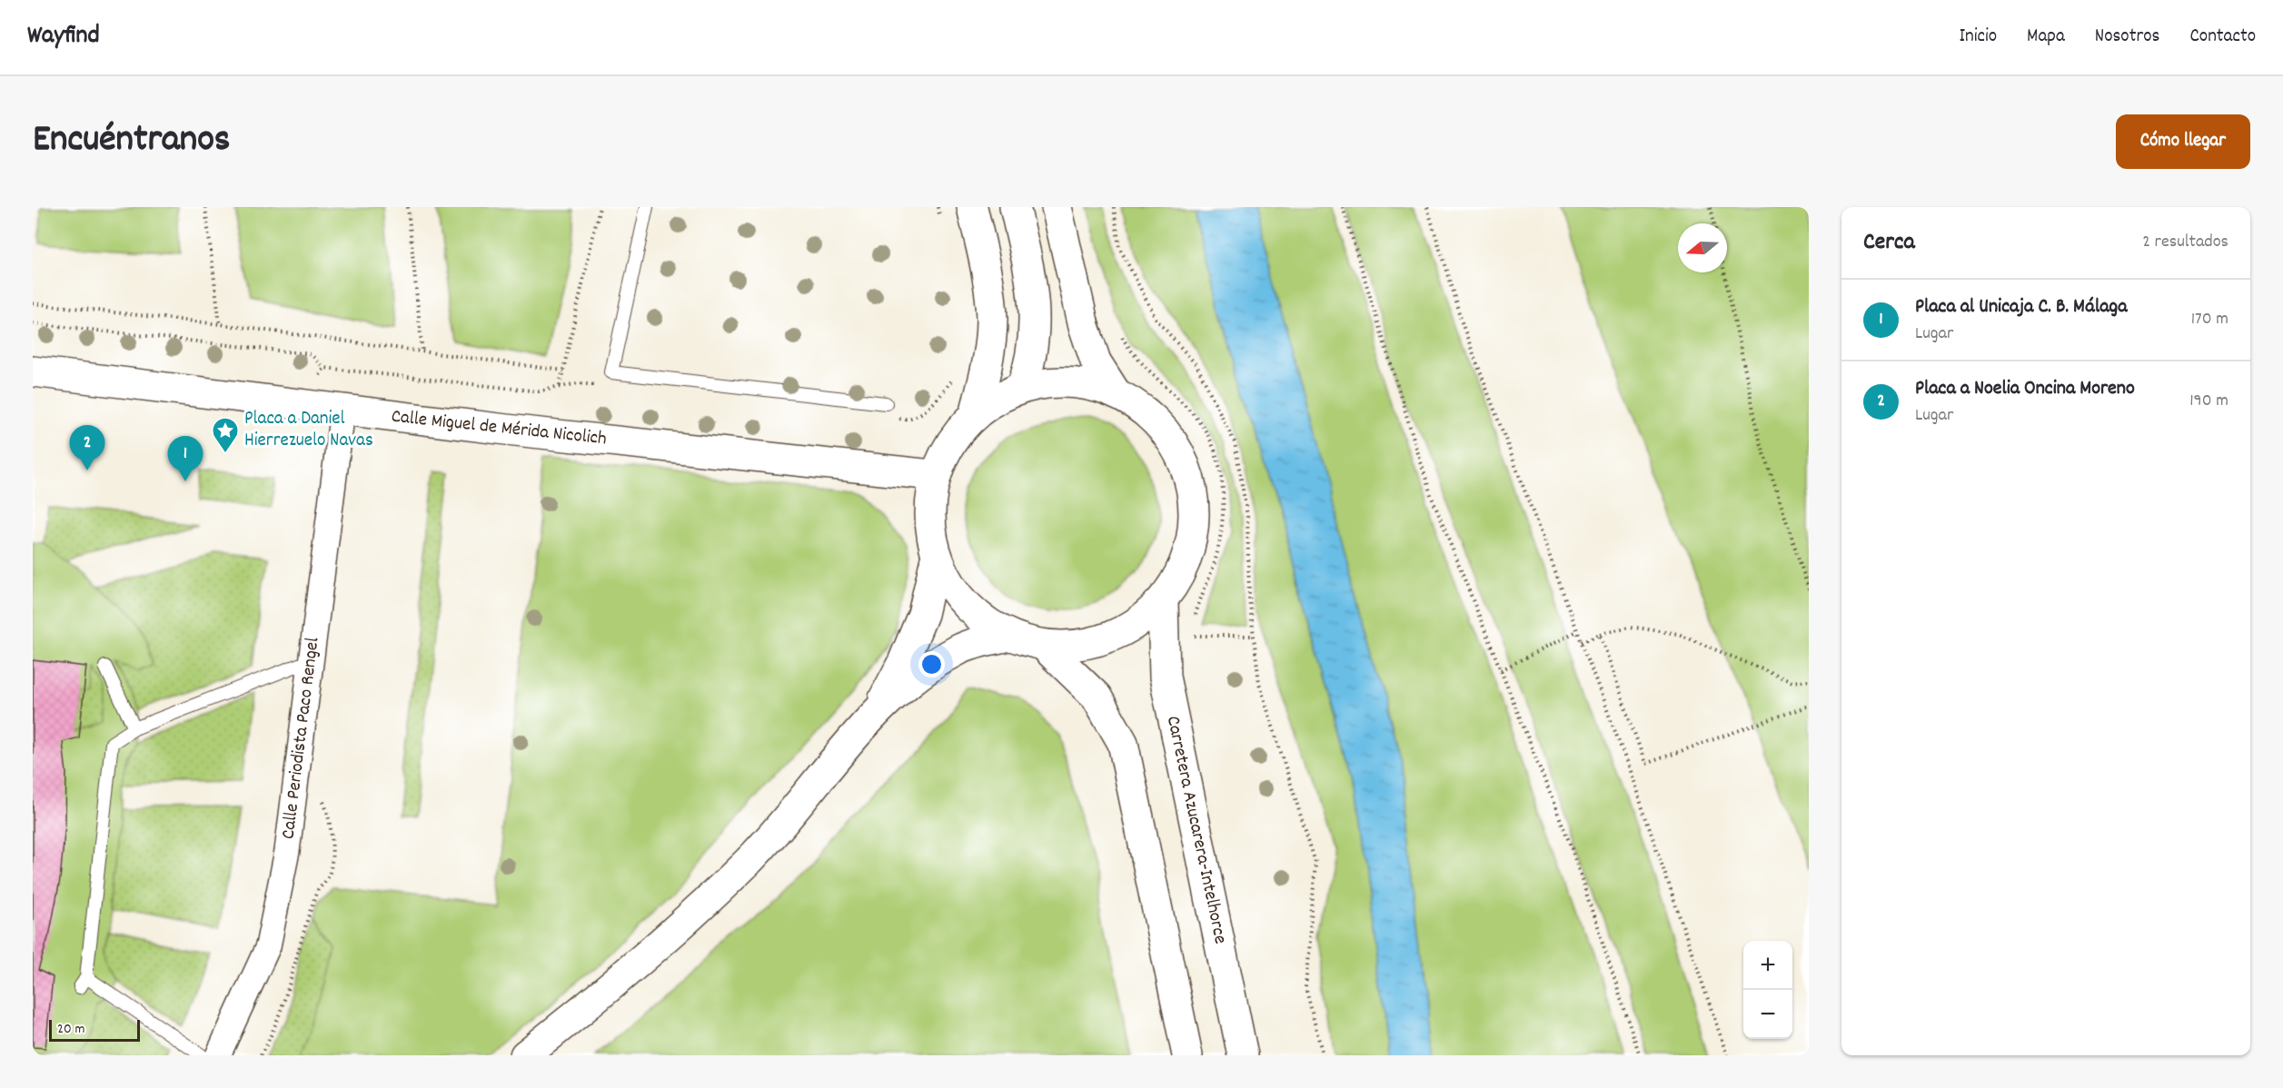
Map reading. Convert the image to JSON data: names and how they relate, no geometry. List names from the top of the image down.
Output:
{
  "streets": {
    "main road": ["Calle Miguel de Mérida Nicolich", "Carretera Azucarera-Intelhorce"],
    "street": ["Calle Periodista Paco Rengel"]
  },
  "crossings": [
    ["Calle Miguel de Mérida Nicolich", "Calle Periodista Paco Rengel"]
  ],
  "places": {
    "place": ["Placa a Daniel Hierrezuelo Navas"]
  },
  "scale_bar": "20 m",
  "north": "left",
  "page": {
    "header": "Wayfind",
    "nav": [
      "Inicio",
      "Mapa",
      "Nosotros",
      "Contacto"
    ],
    "title": "Encuéntranos",
    "buttons": "Cómo llegar",
    "heading": ["Cerca", "2 resultados"],
    "list": [
      {
        "mark": "1",
        "name": "Placa al Unicaja C. B. Málaga",
        "note": "Lugar",
        "value": "170 m"
      },
      {
        "mark": "2",
        "name": "Placa a Noelia Oncina Moreno",
        "note": "Lugar",
        "value": "190 m"
      }
    ],
    "pins": ["2", "1"],
    "map_buttons": ["+", "−"],
    "scale": "20 m"
  }
}
